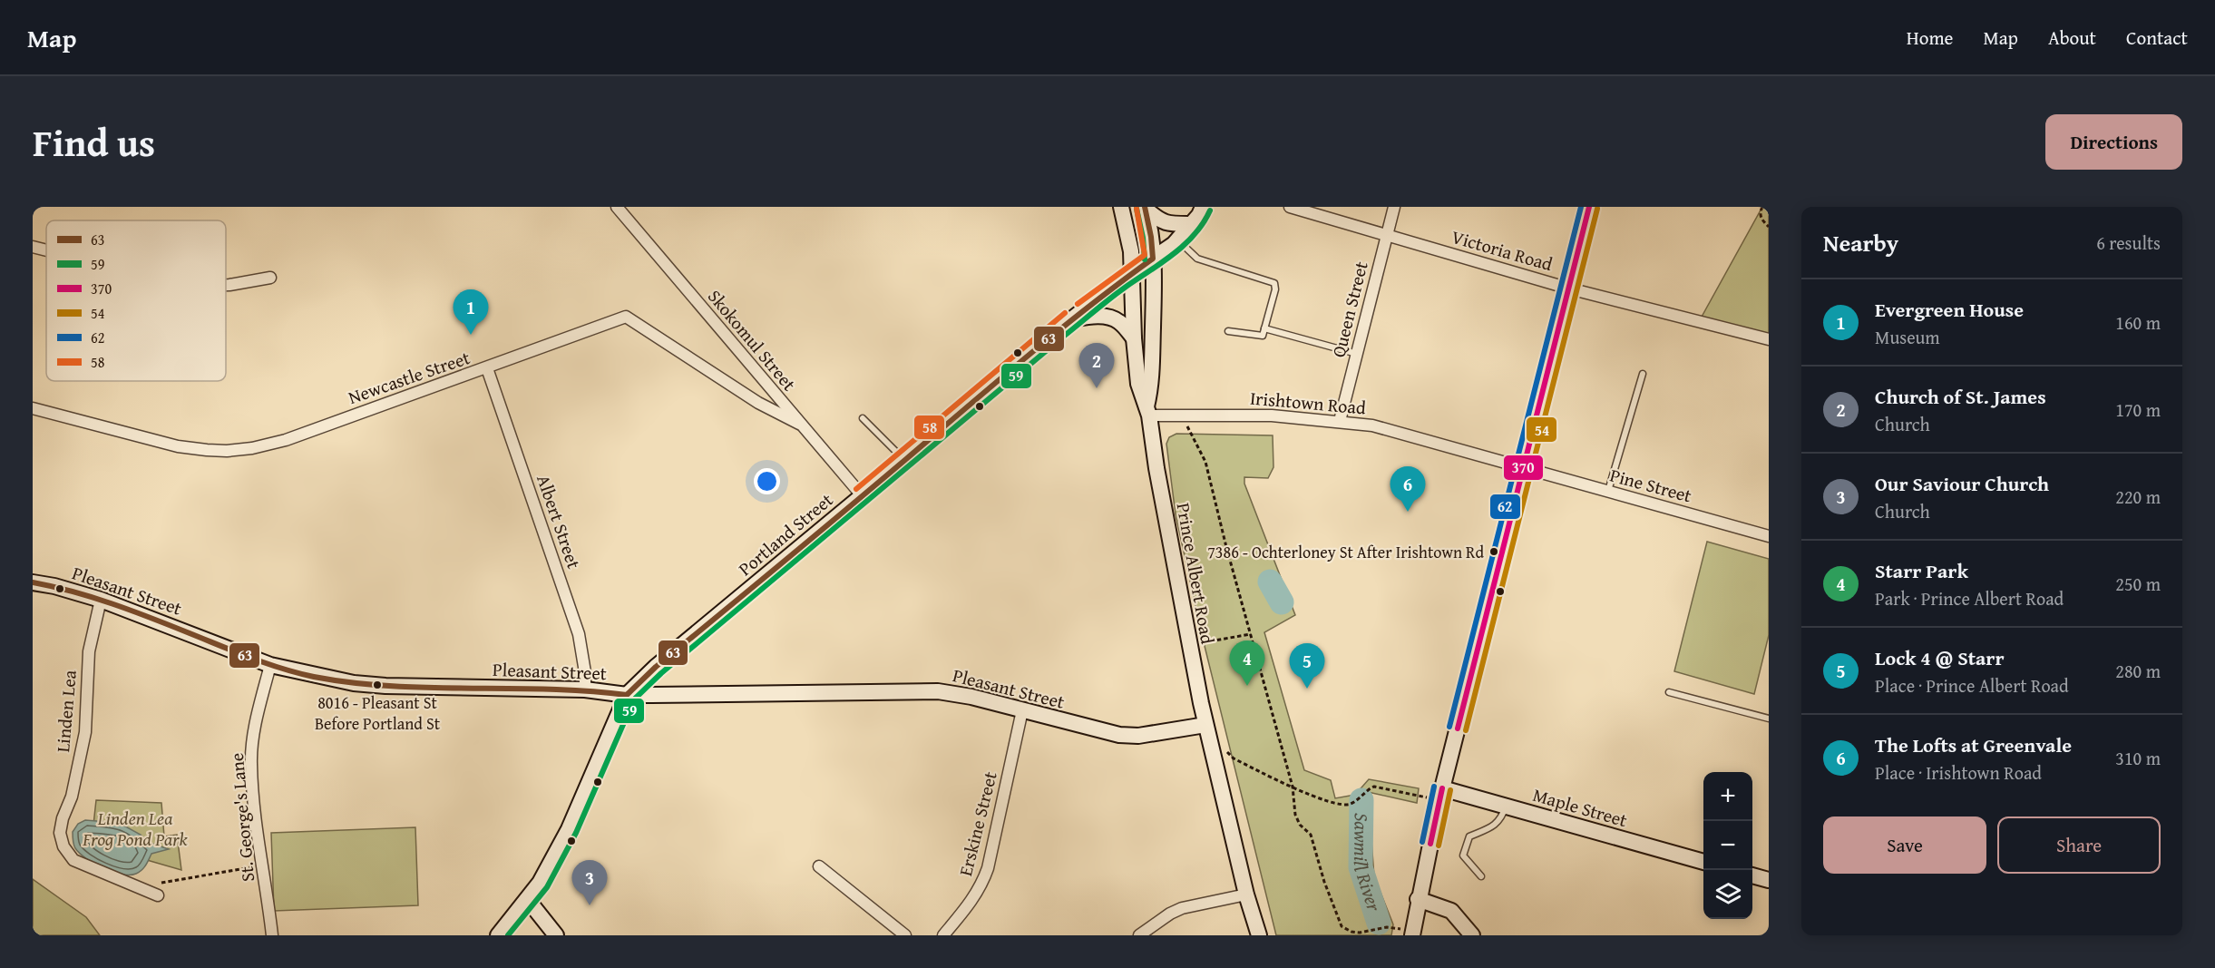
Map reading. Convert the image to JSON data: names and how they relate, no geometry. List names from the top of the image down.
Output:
{
  "streets": {
    "main road": [
      "Portland Street",
      "Prince Albert Road",
      "Pleasant Street",
      "Maple Street"
    ],
    "street": [
      "Victoria Road",
      "Queen Street",
      "Skokomul Street",
      "Newcastle Street",
      "Irishtown Road",
      "Pine Street",
      "Albert Street",
      "Linden Lea",
      "St. George's Lane",
      "Erskine Street"
    ]
  },
  "crossings": [
    ["Victoria Road", "Queen Street"],
    ["Queen Street", "Irishtown Road"],
    ["Skokomul Street", "Newcastle Street"],
    ["Skokomul Street", "Portland Street"],
    ["Newcastle Street", "Albert Street"],
    ["Irishtown Road", "Pine Street"],
    ["Irishtown Road", "Prince Albert Road"],
    ["Albert Street", "Pleasant Street"],
    ["Portland Street", "Prince Albert Road"],
    ["Portland Street", "Pleasant Street"],
    ["Prince Albert Road", "Pleasant Street"],
    ["Pleasant Street", "Linden Lea"],
    ["Pleasant Street", "St. George's Lane"],
    ["Pleasant Street", "Erskine Street"]
  ],
  "water": ["Sawmill River"],
  "parks": ["Linden Lea Frog Pond Park"],
  "places": ["7386 - Ochterloney St After Irishtown Rd", "8016 - Pleasant St Before Portland St"],
  "lines": [
    "transit line 63",
    "transit line 370",
    "transit line 62",
    "transit line 59",
    "transit line 54",
    "transit line 58"
  ],
  "legend": [
    "63",
    "59",
    "370",
    "54",
    "62",
    "58"
  ],
  "page": {
    "header": "Map",
    "nav": [
      "Home",
      "Map",
      "About",
      "Contact"
    ],
    "title": "Find us",
    "buttons": [
      "Directions",
      ["Save", "Share"]
    ],
    "heading": ["Nearby", "6 results"],
    "list": [
      {
        "mark": "1",
        "name": "Evergreen House",
        "note": "Museum",
        "value": "160 m"
      },
      {
        "mark": "2",
        "name": "Church of St. James",
        "note": "Church",
        "value": "170 m"
      },
      {
        "mark": "3",
        "name": "Our Saviour Church",
        "note": "Church",
        "value": "220 m"
      },
      {
        "mark": "4",
        "name": "Starr Park",
        "note": "Park · Prince Albert Road",
        "value": "250 m"
      },
      {
        "mark": "5",
        "name": "Lock 4 @ Starr",
        "note": "Place · Prince Albert Road",
        "value": "280 m"
      },
      {
        "mark": "6",
        "name": "The Lofts at Greenvale",
        "note": "Place · Irishtown Road",
        "value": "310 m"
      }
    ],
    "pins": [
      "1",
      "2",
      "6",
      "4",
      "5",
      "3"
    ],
    "map_buttons": ["+", "−"]
  }
}
